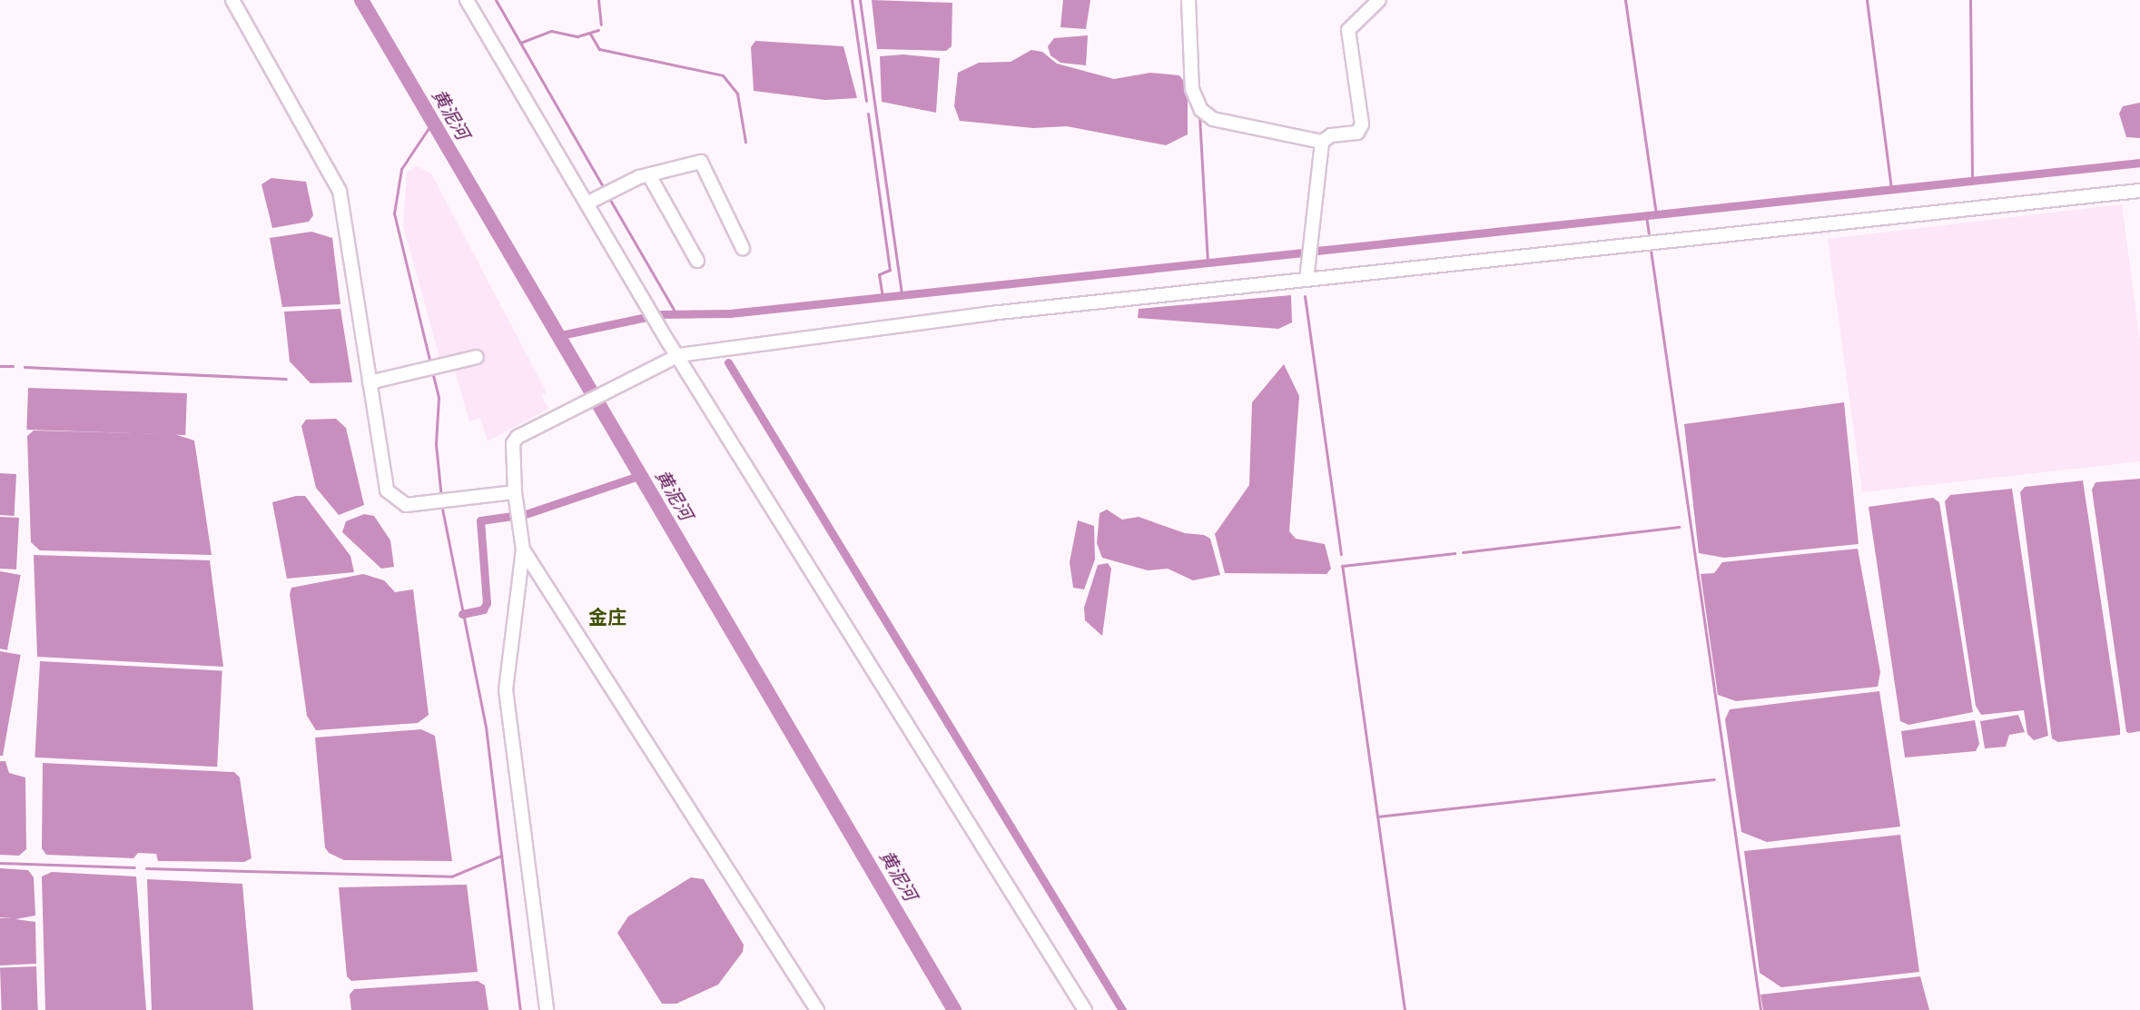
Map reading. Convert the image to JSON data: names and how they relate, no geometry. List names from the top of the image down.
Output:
{
  "districts": ["金庄"],
  "water": ["黄泥河"]
}
